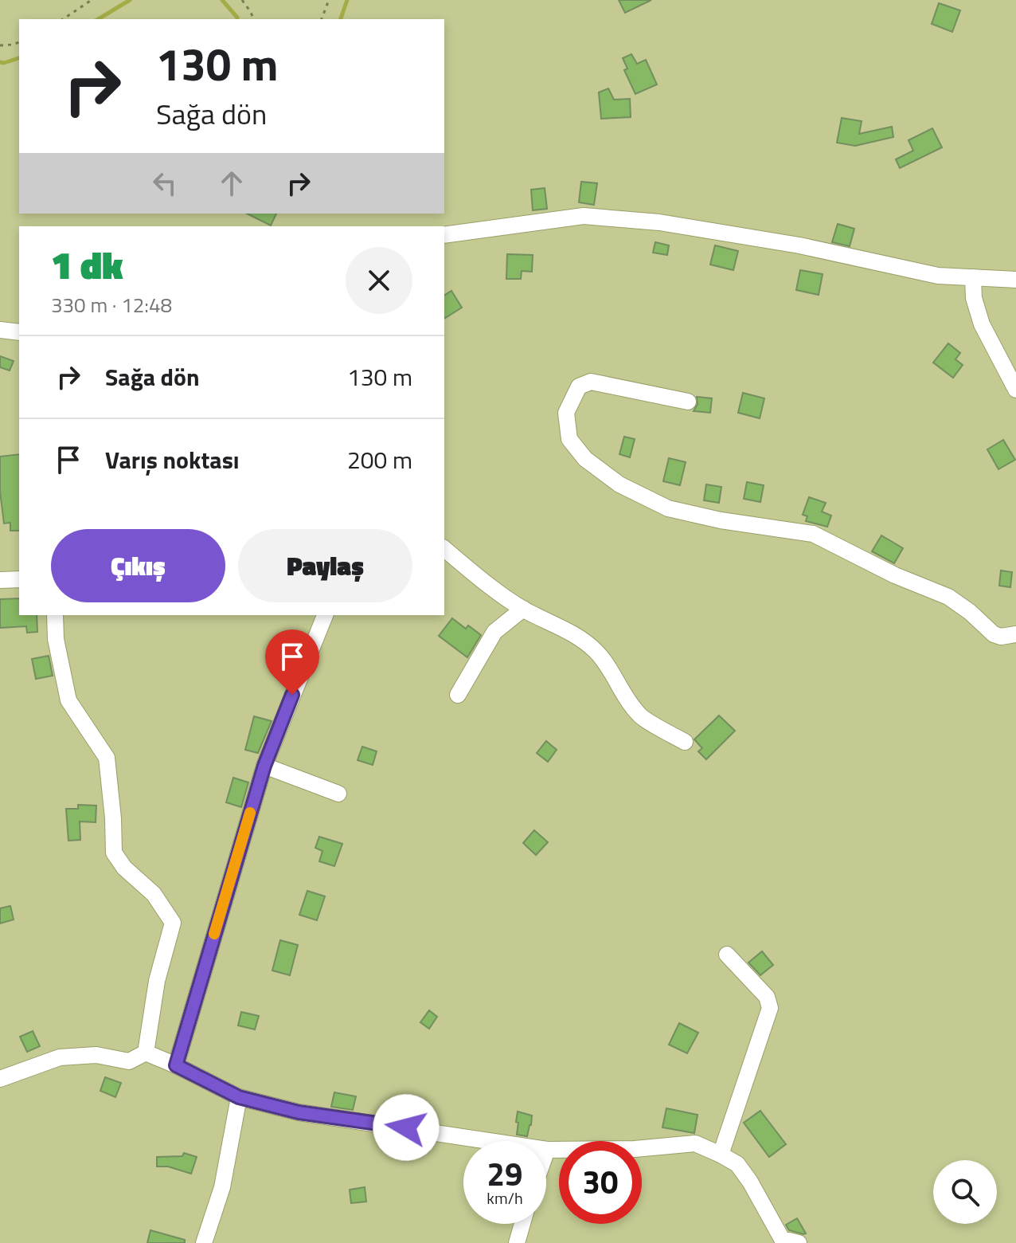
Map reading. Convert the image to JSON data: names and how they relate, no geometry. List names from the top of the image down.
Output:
{
  "page": {
    "turn": ["130 m", "Sağa dön"],
    "heading": ["1 dk", "330 m · 12:48"],
    "list": [
      {
        "name": "Sağa dön",
        "value": "130 m"
      },
      {
        "name": "Varış noktası",
        "value": "200 m"
      }
    ],
    "buttons": ["Çıkış", "Paylaş"],
    "speed": "29 km/h",
    "limit": "30"
  }
}
